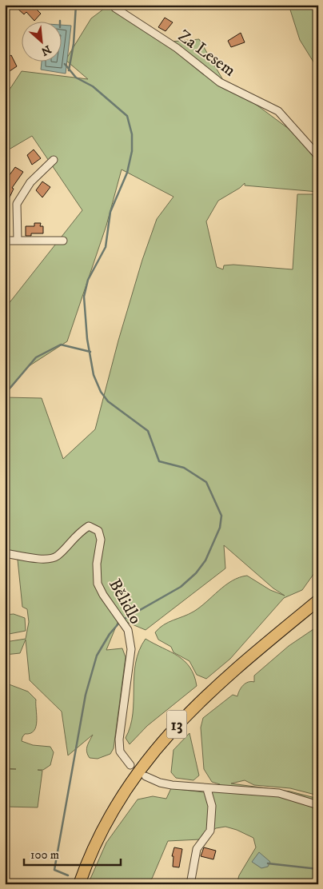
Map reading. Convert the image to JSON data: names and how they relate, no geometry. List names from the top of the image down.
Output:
{
  "streets": {
    "main road": ["13"],
    "street": ["Za Lesem", "Bělidlo"]
  },
  "scale_bar": "100 m",
  "north": "bottom right"
}
